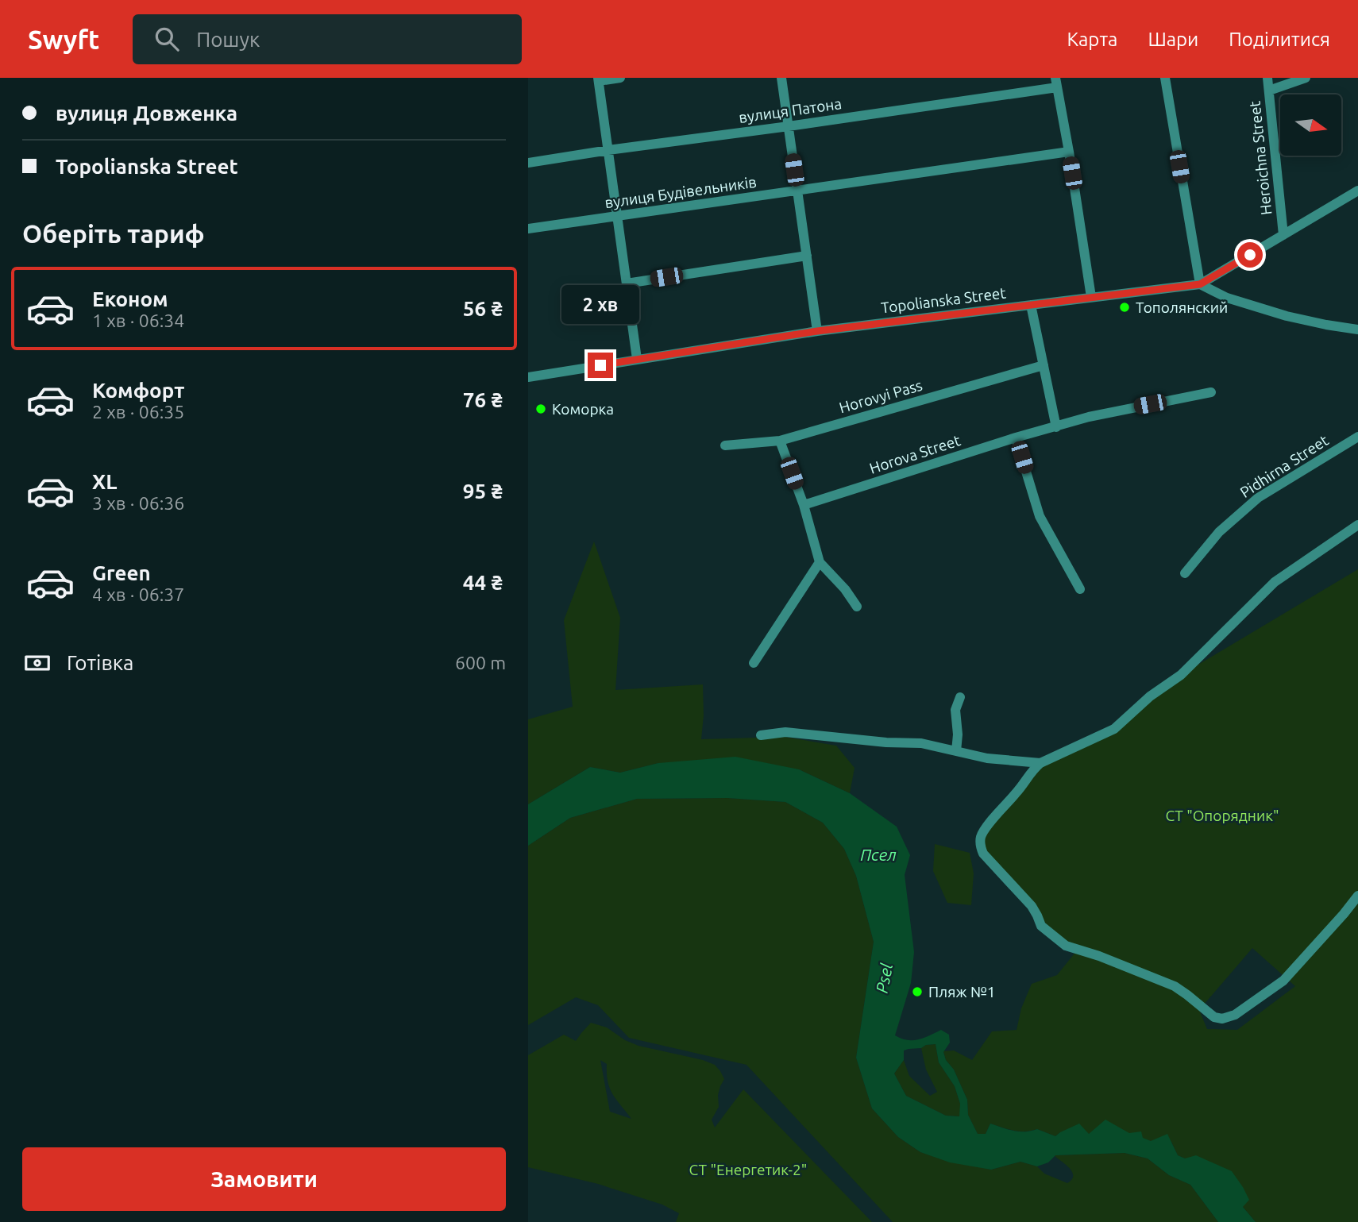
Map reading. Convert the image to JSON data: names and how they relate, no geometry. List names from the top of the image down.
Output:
{
  "streets": {
    "street": [
      "вулиця Патона",
      "Heroichna Street",
      "вулиця Будівельників",
      "Topolianska Street",
      "Horovyi Pass",
      "Horova Street",
      "Pidhirna Street"
    ]
  },
  "water": ["Псел", "Psel"],
  "parks": ["СТ \"Опорядник\"", "СТ \"Енергетик-2\""],
  "places": ["Тополянский", "Коморка", "Пляж №1"],
  "north": "right",
  "page": {
    "header": "Swyft",
    "search": "Пошук",
    "nav": ["Карта", "Шари", "Поділитися"],
    "banner": ["вулиця Довженка", "Topolianska Street"],
    "heading": "Оберіть тариф",
    "list": [
      {
        "name": "Економ",
        "note": "1 хв · 06:34",
        "value": "56 ₴"
      },
      {
        "name": "Комфорт",
        "note": "2 хв · 06:35",
        "value": "76 ₴"
      },
      {
        "name": "XL",
        "note": "3 хв · 06:36",
        "value": "95 ₴"
      },
      {
        "name": "Green",
        "note": "4 хв · 06:37",
        "value": "44 ₴"
      }
    ],
    "bubble": "2 хв",
    "pay": ["Готівка", "600 m"],
    "buttons": "Замовити"
  }
}
